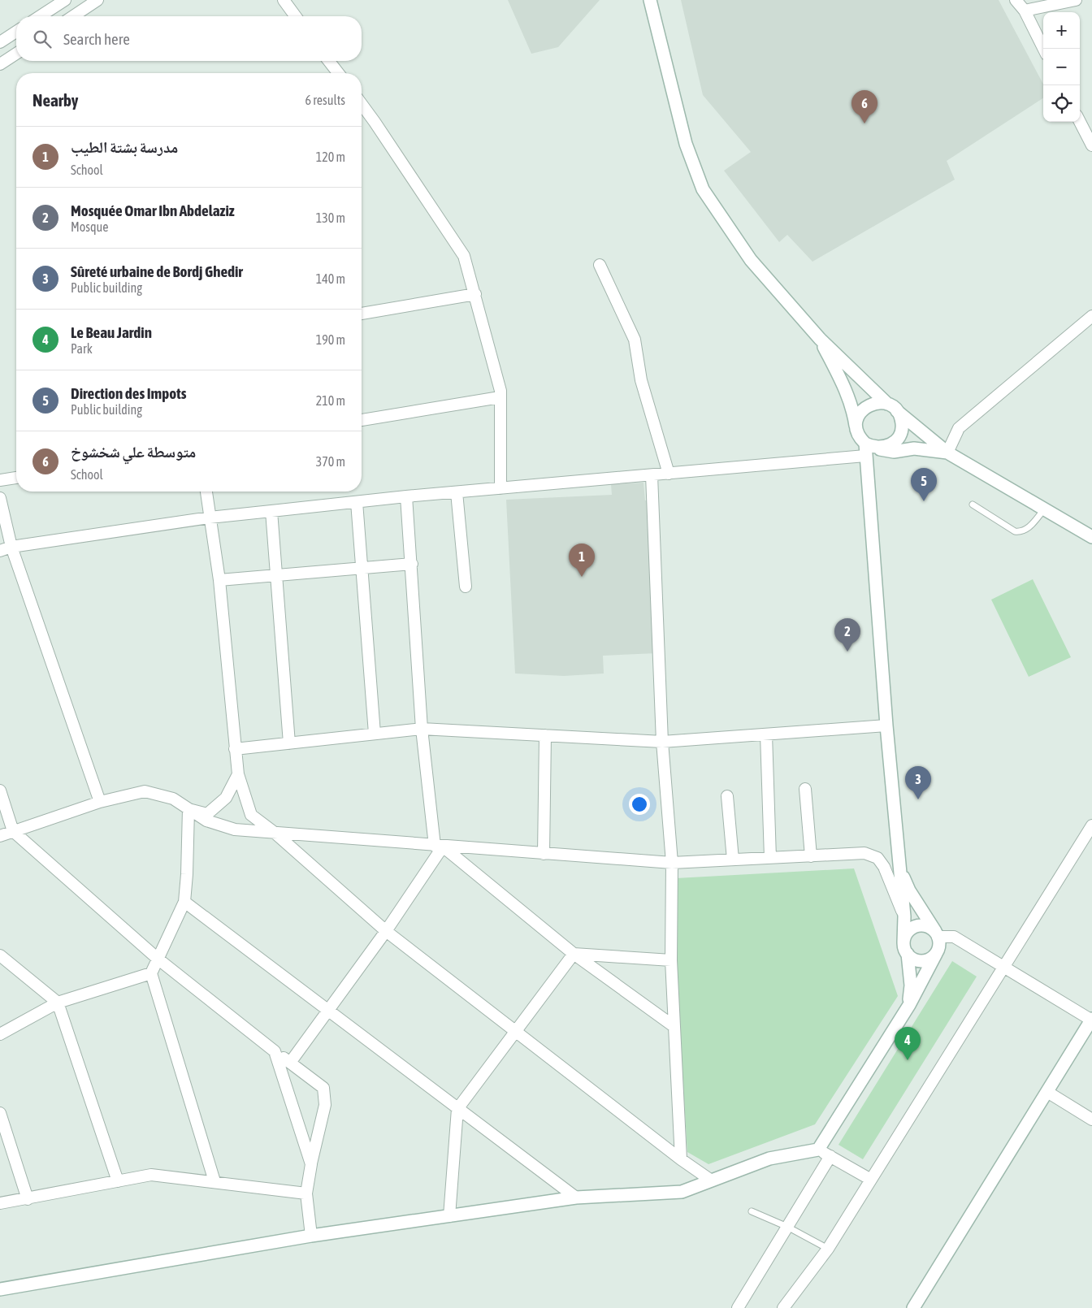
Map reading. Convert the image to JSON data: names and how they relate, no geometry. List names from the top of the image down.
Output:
{
  "page": {
    "map_buttons": ["+", "−"],
    "search": "Search here",
    "heading": ["Nearby", "6 results"],
    "pins": [
      "6",
      "5",
      "1",
      "2",
      "3",
      "4"
    ],
    "list": [
      {
        "mark": "1",
        "name": "مدرسة بشتة الطيب",
        "note": "School",
        "value": "120 m"
      },
      {
        "mark": "2",
        "name": "Mosquée Omar Ibn Abdelaziz",
        "note": "Mosque",
        "value": "130 m"
      },
      {
        "mark": "3",
        "name": "Sûreté urbaine de Bordj Ghedir",
        "note": "Public building",
        "value": "140 m"
      },
      {
        "mark": "4",
        "name": "Le Beau Jardin",
        "note": "Park",
        "value": "190 m"
      },
      {
        "mark": "5",
        "name": "Direction des Impots",
        "note": "Public building",
        "value": "210 m"
      },
      {
        "mark": "6",
        "name": "متوسطة علي شخشوخ",
        "note": "School",
        "value": "370 m"
      }
    ]
  }
}
